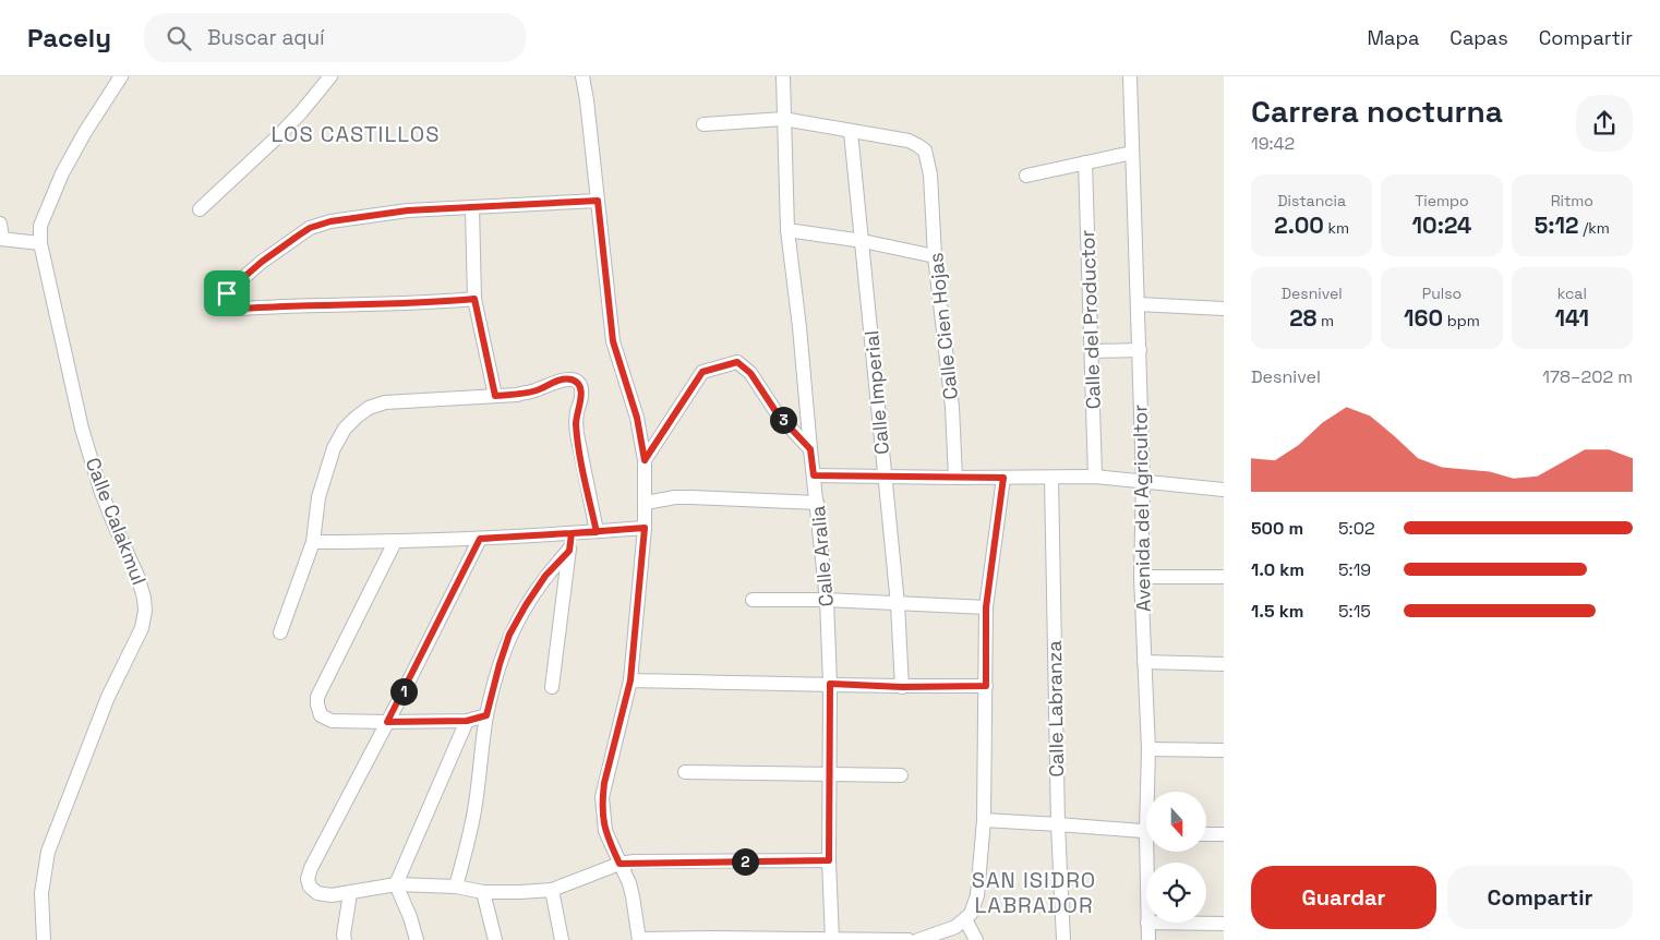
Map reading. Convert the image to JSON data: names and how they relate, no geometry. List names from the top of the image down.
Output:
{
  "streets": {
    "street": [
      "Calle del Productor",
      "Calle Cien Hojas",
      "Calle Imperial",
      "Avenida del Agricultor",
      "Calle Calakmul",
      "Calle Aralia",
      "Calle Labranza"
    ]
  },
  "crossings": [
    ["Calle Cien Hojas", "Calle Imperial"],
    ["Calle Cien Hojas", "Calle Aralia"]
  ],
  "districts": ["LOS CASTILLOS", "SAN ISIDRO LABRADOR"],
  "north": "bottom",
  "page": {
    "header": "Pacely",
    "search": "Buscar aquí",
    "nav": ["Mapa", "Capas", "Compartir"],
    "heading": ["Carrera nocturna", "19:42"],
    "stats": [
      ["Distancia", "2.00 km"],
      ["Tiempo", "10:24"],
      ["Ritmo", "5:12 /km"],
      ["Desnivel", "28 m"],
      ["Pulso", "160 bpm"],
      ["kcal", "141"]
    ],
    "chart": ["Desnivel", "178–202 m"],
    "pins": ["3", "1", "2"],
    "list": [
      {
        "name": "500 m",
        "note": "5:02"
      },
      {
        "name": "1.0 km",
        "note": "5:19"
      },
      {
        "name": "1.5 km",
        "note": "5:15"
      }
    ],
    "buttons": ["Guardar", "Compartir"]
  }
}
